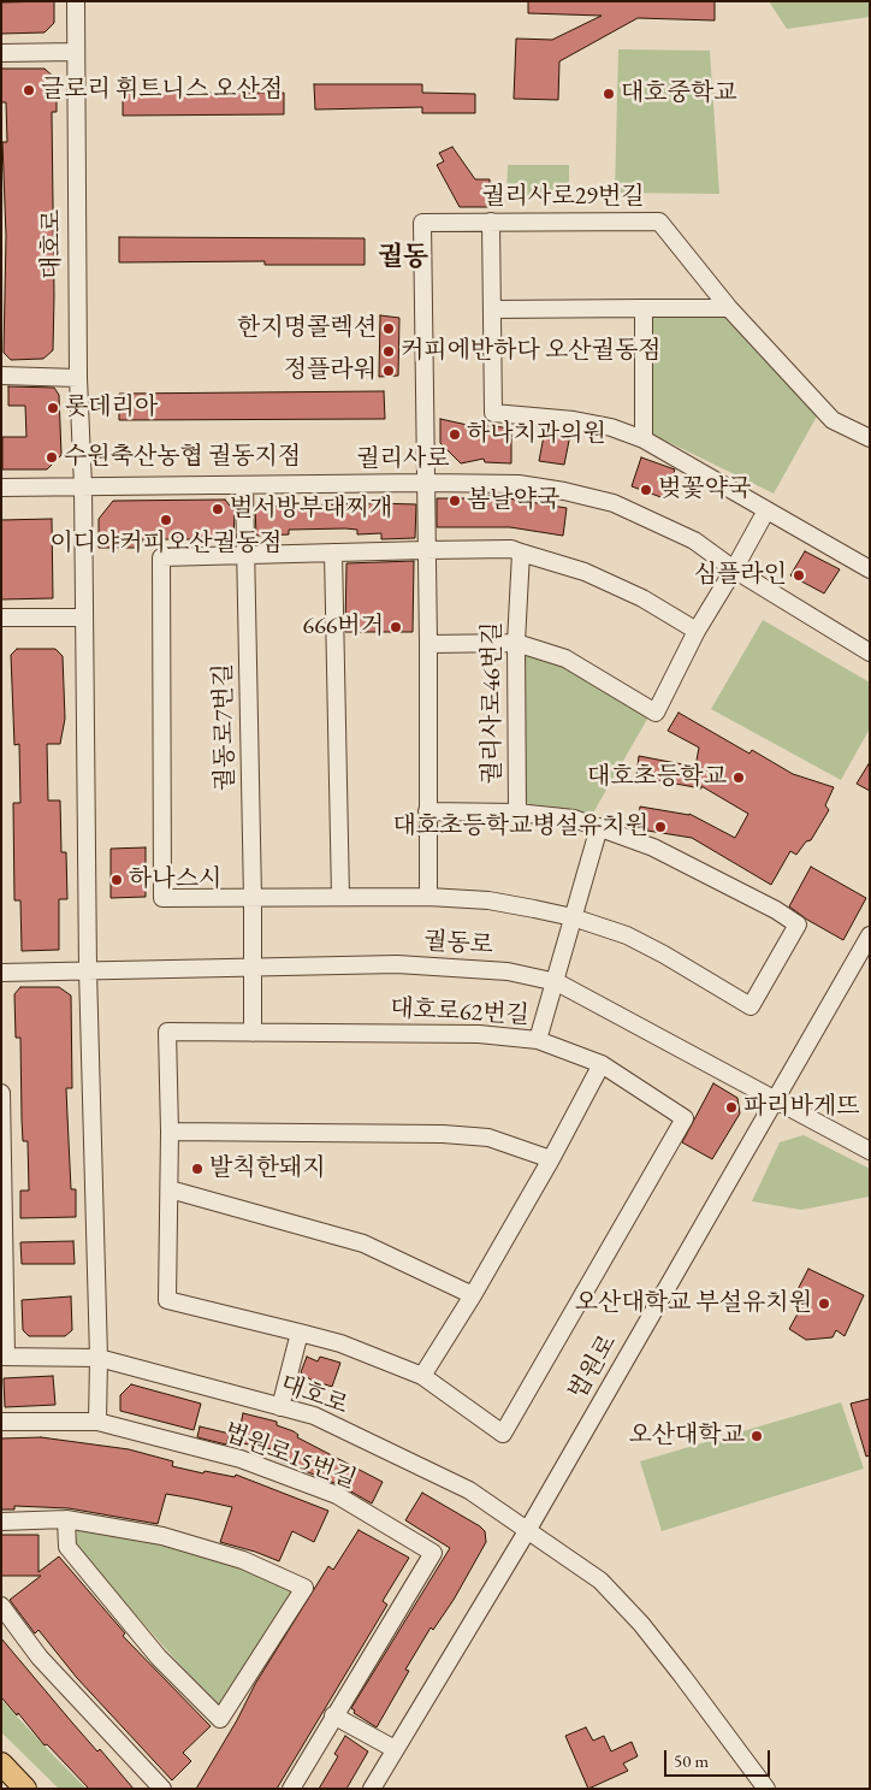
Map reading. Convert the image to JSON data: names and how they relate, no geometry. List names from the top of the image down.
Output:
{
  "streets": {
    "street": [
      "궐리사로29번길",
      "대호로",
      "궐리사로",
      "궐리사로46번길",
      "궐동로7번길",
      "궐동로",
      "대호로62번길",
      "법원로",
      "법원로15번길"
    ]
  },
  "crossings": [
    ["궐리사로29번길", "궐리사로"],
    ["대호로", "궐리사로"],
    ["대호로", "궐동로"],
    ["대호로", "법원로"],
    ["궐리사로", "궐동로7번길"],
    ["궐리사로46번길", "궐동로7번길"],
    ["궐동로7번길", "궐동로"],
    ["궐동로7번길", "대호로62번길"],
    ["궐동로", "법원로"]
  ],
  "districts": ["궐동"],
  "places": [
    "글로리 휘트니스 오산점",
    "대호중학교",
    "한지명콜렉션",
    "커피에반하다 오산궐동점",
    "정플라워",
    "롯데리아",
    "하나치과의원",
    "수원축산농협 궐동지점",
    "벚꽃약국",
    "봄날약국",
    "벌서방부대찌개",
    "이디야커피오산궐동점",
    "심플라인",
    "666버거",
    "대호초등학교",
    "대호초등학교병설유치원",
    "하나스시",
    "파리바게뜨",
    "발칙한돼지",
    "오산대학교 부설유치원",
    "오산대학교"
  ],
  "scale_bar": "50 m"
}
